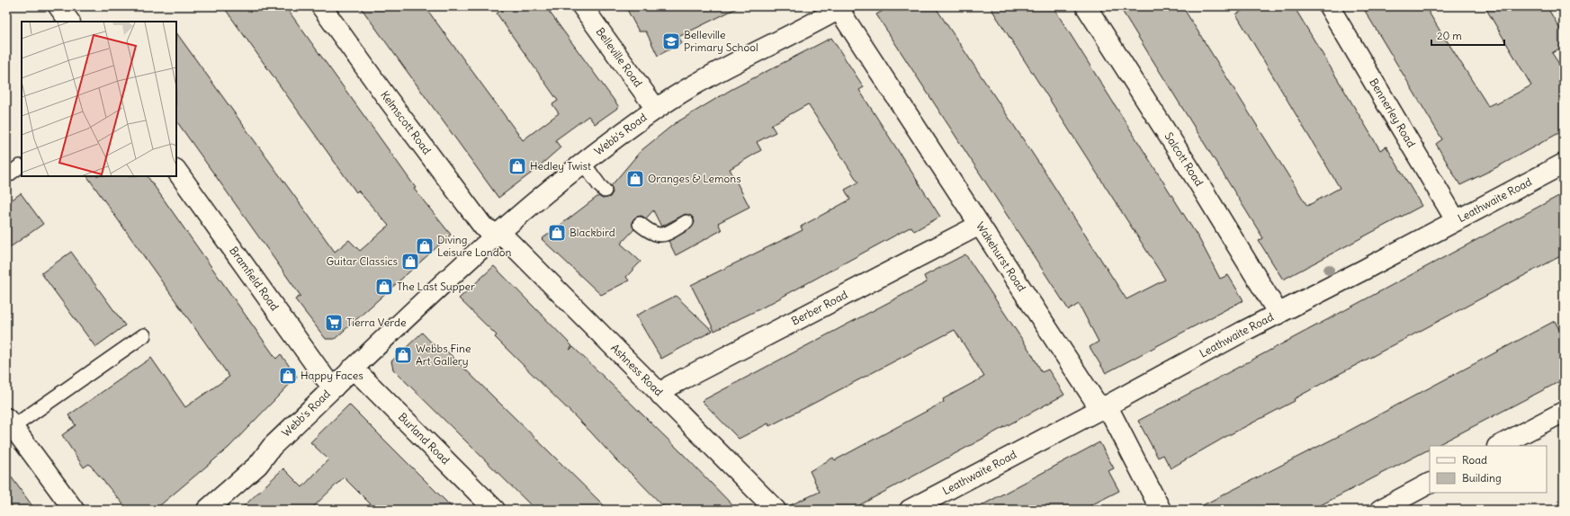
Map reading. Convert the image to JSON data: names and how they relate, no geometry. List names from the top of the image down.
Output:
{
  "streets": {
    "street": [
      "Belleville Road",
      "Bennerley Road",
      "Kelmscott Road",
      "Webb's Road",
      "Salcott Road",
      "Leathwaite Road",
      "Wakehurst Road",
      "Bramfield Road",
      "Berber Road",
      "Ashness Road",
      "Burland Road"
    ]
  },
  "crossings": [
    ["Belleville Road", "Webb's Road"],
    ["Bennerley Road", "Leathwaite Road"],
    ["Kelmscott Road", "Webb's Road"],
    ["Kelmscott Road", "Ashness Road"],
    ["Webb's Road", "Wakehurst Road"],
    ["Webb's Road", "Bramfield Road"],
    ["Webb's Road", "Ashness Road"],
    ["Webb's Road", "Burland Road"],
    ["Salcott Road", "Leathwaite Road"],
    ["Leathwaite Road", "Wakehurst Road"],
    ["Wakehurst Road", "Berber Road"],
    ["Berber Road", "Ashness Road"]
  ],
  "places": {
    "school or university": ["Belleville Primary School"],
    "shop": [
      "Hedley Twist",
      "Oranges & Lemons",
      "Blackbird",
      "Diving Leisure London",
      "Guitar Classics",
      "The Last Supper",
      "Webbs Fine Art Gallery",
      "Happy Faces"
    ],
    "supermarket": ["Tierra Verde"]
  },
  "legend": ["Road", "Building"],
  "scale_bar": "20 m"
}
